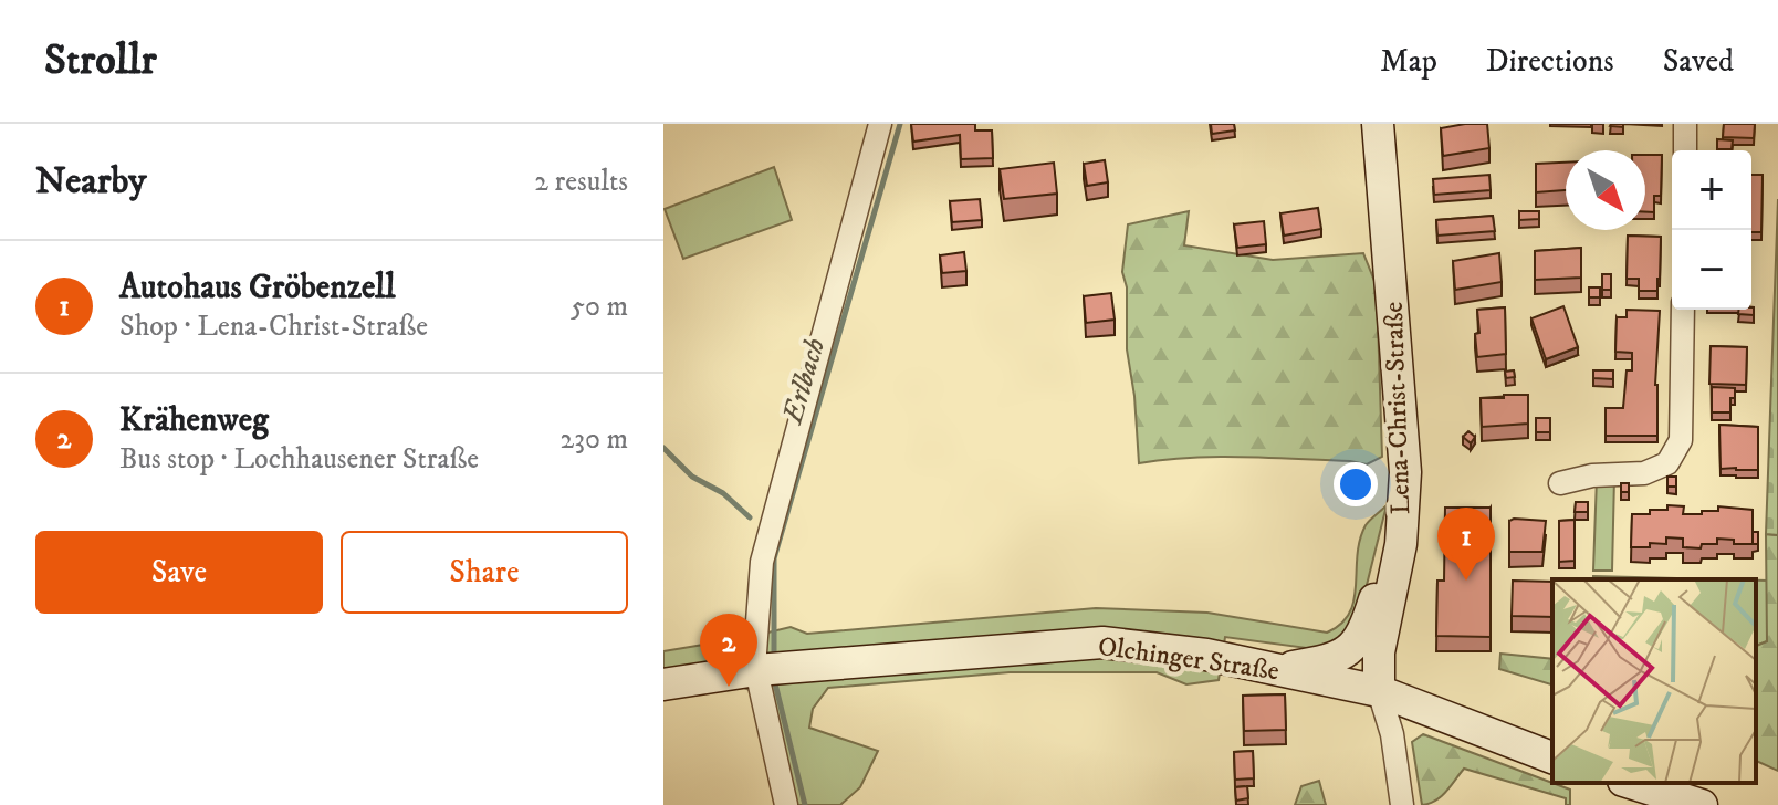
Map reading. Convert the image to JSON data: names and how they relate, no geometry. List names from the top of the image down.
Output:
{
  "streets": {
    "main road": ["Lena-Christ-Straße", "Olchinger Straße"]
  },
  "crossings": [
    ["Lena-Christ-Straße", "Olchinger Straße"]
  ],
  "water": ["Erlbach"],
  "north": "bottom right",
  "page": {
    "header": "Strollr",
    "nav": ["Map", "Directions", "Saved"],
    "heading": ["Nearby", "2 results"],
    "map_buttons": ["+", "−"],
    "list": [
      {
        "mark": "1",
        "name": "Autohaus Gröbenzell",
        "note": "Shop · Lena-Christ-Straße",
        "value": "50 m"
      },
      {
        "mark": "2",
        "name": "Krähenweg",
        "note": "Bus stop · Lochhausener Straße",
        "value": "230 m"
      }
    ],
    "buttons": ["Save", "Share"],
    "pins": ["1", "2"]
  }
}
